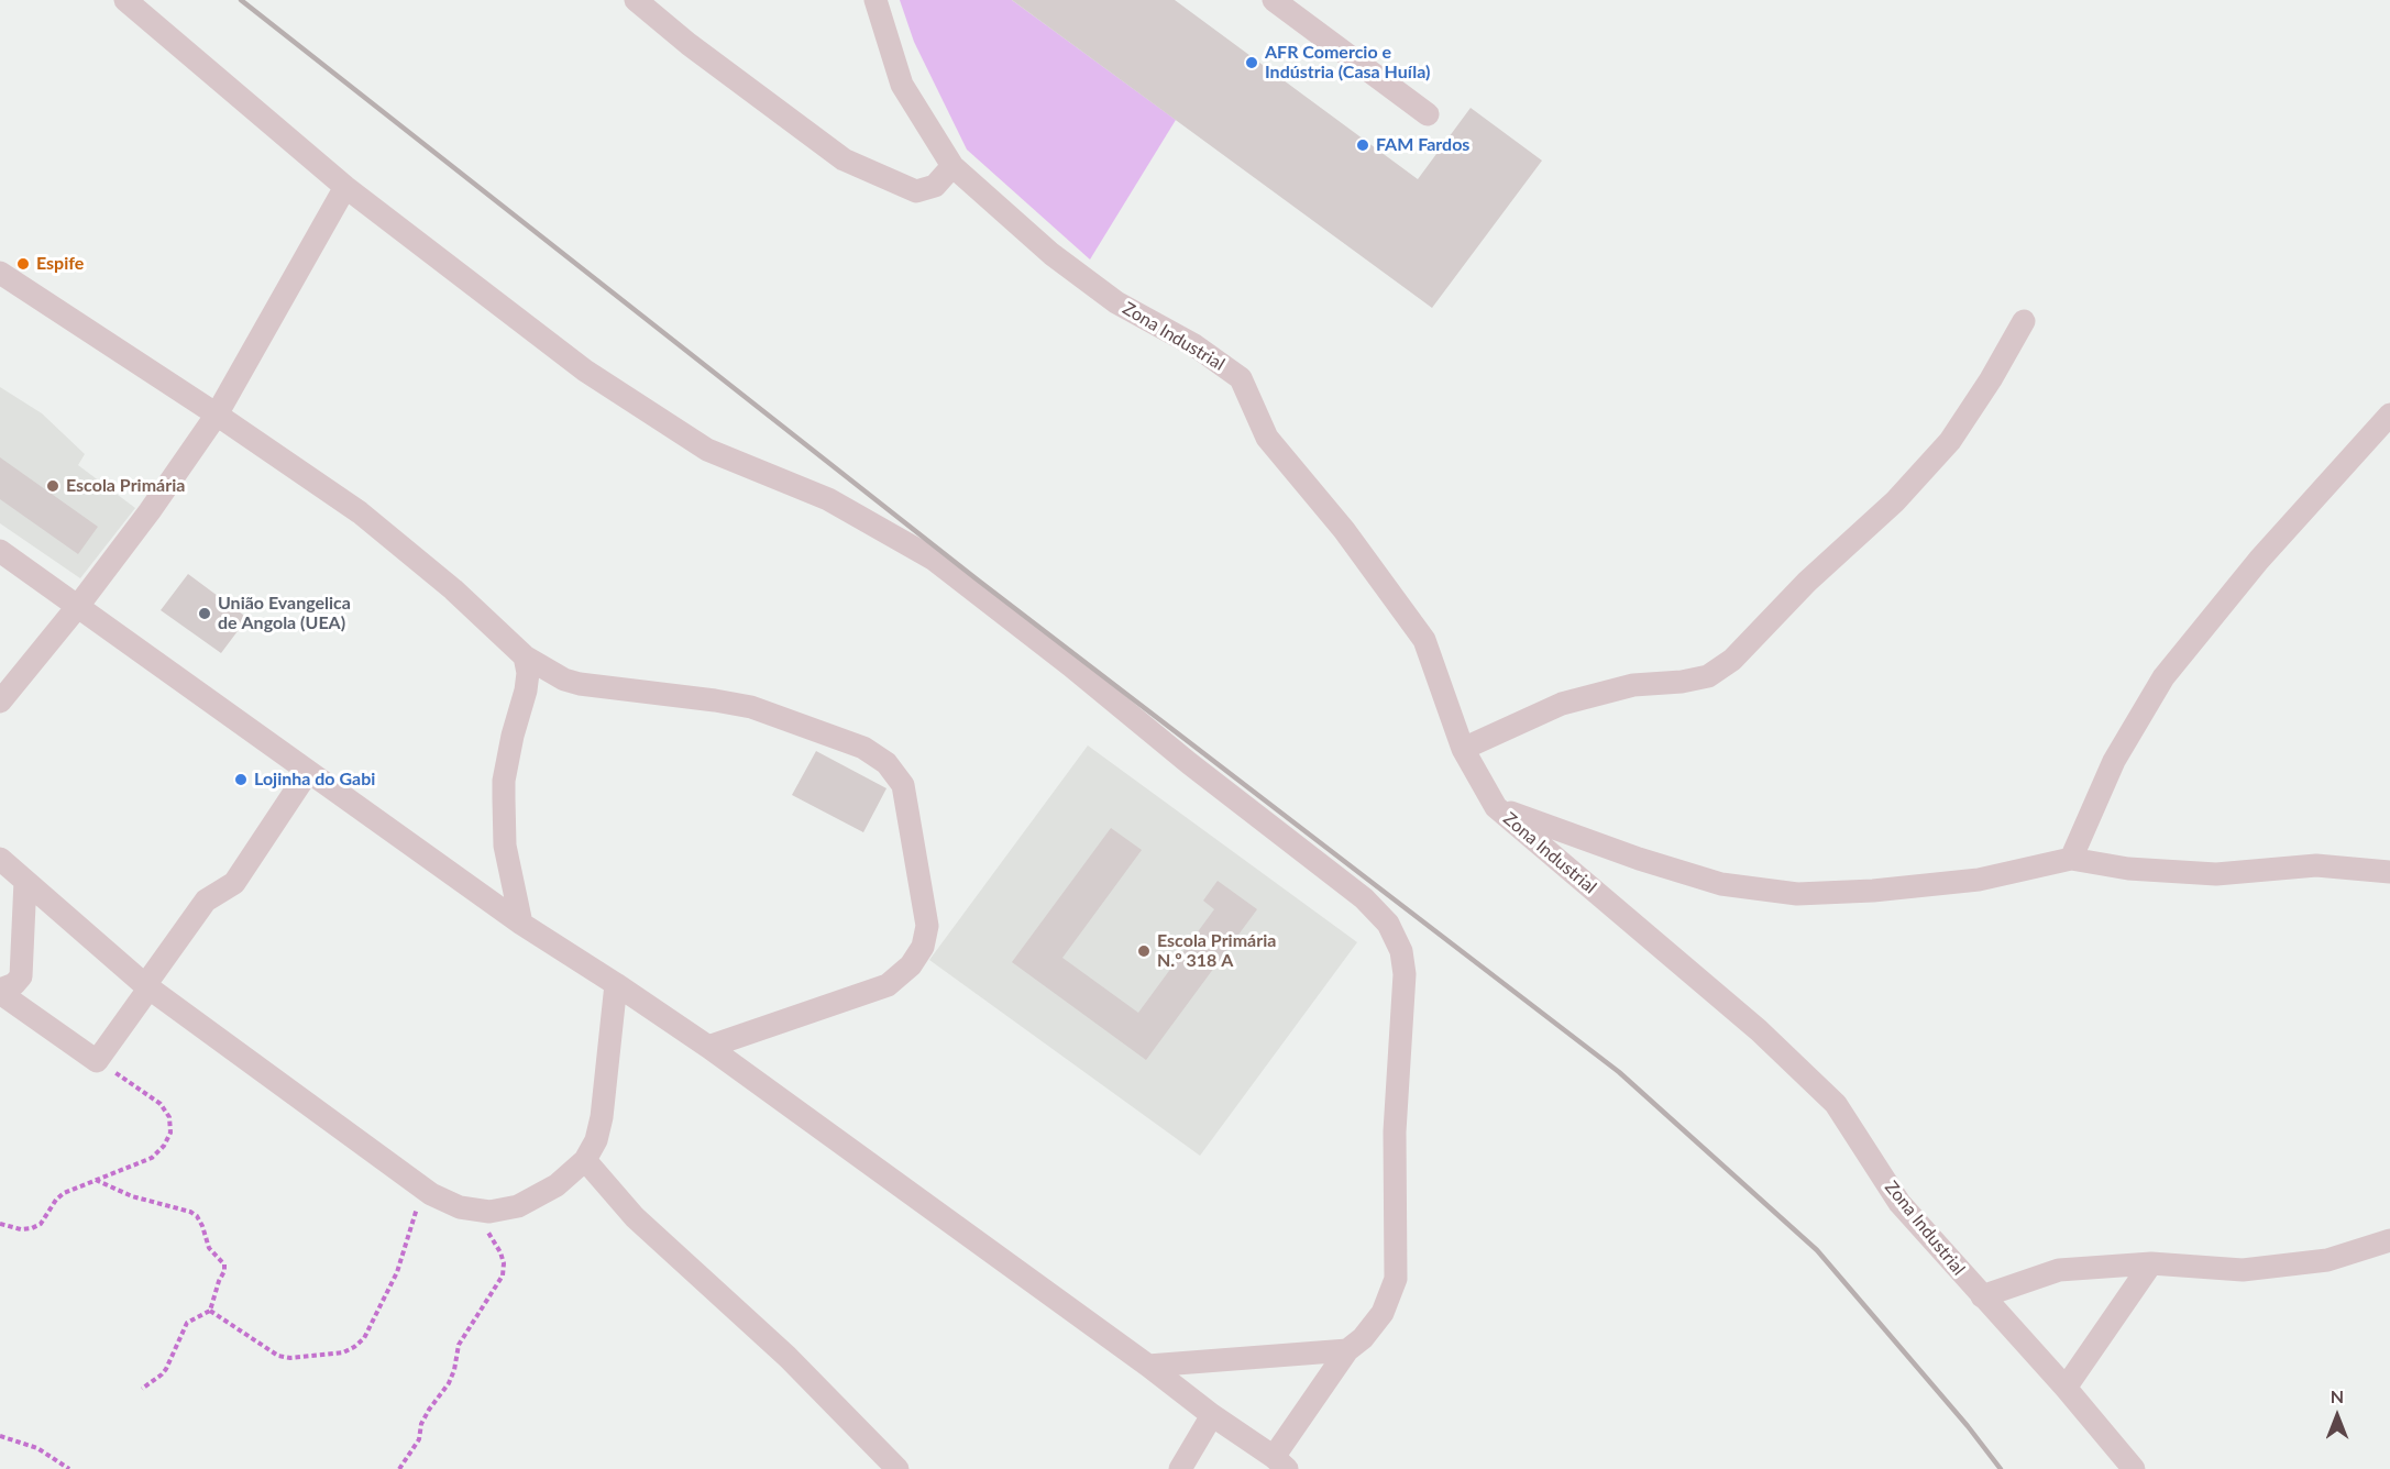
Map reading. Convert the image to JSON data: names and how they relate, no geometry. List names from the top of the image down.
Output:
{
  "streets": {
    "street": ["Zona Industrial"]
  },
  "places": [
    "AFR Comercio e Indústria (Casa Huíla)",
    "FAM Fardos",
    "Espife",
    "Escola Primária",
    "União Evangelica de Angola (UEA)",
    "Lojinha do Gabi",
    "Escola Primária N.º 318 A"
  ],
  "north": "top"
}
